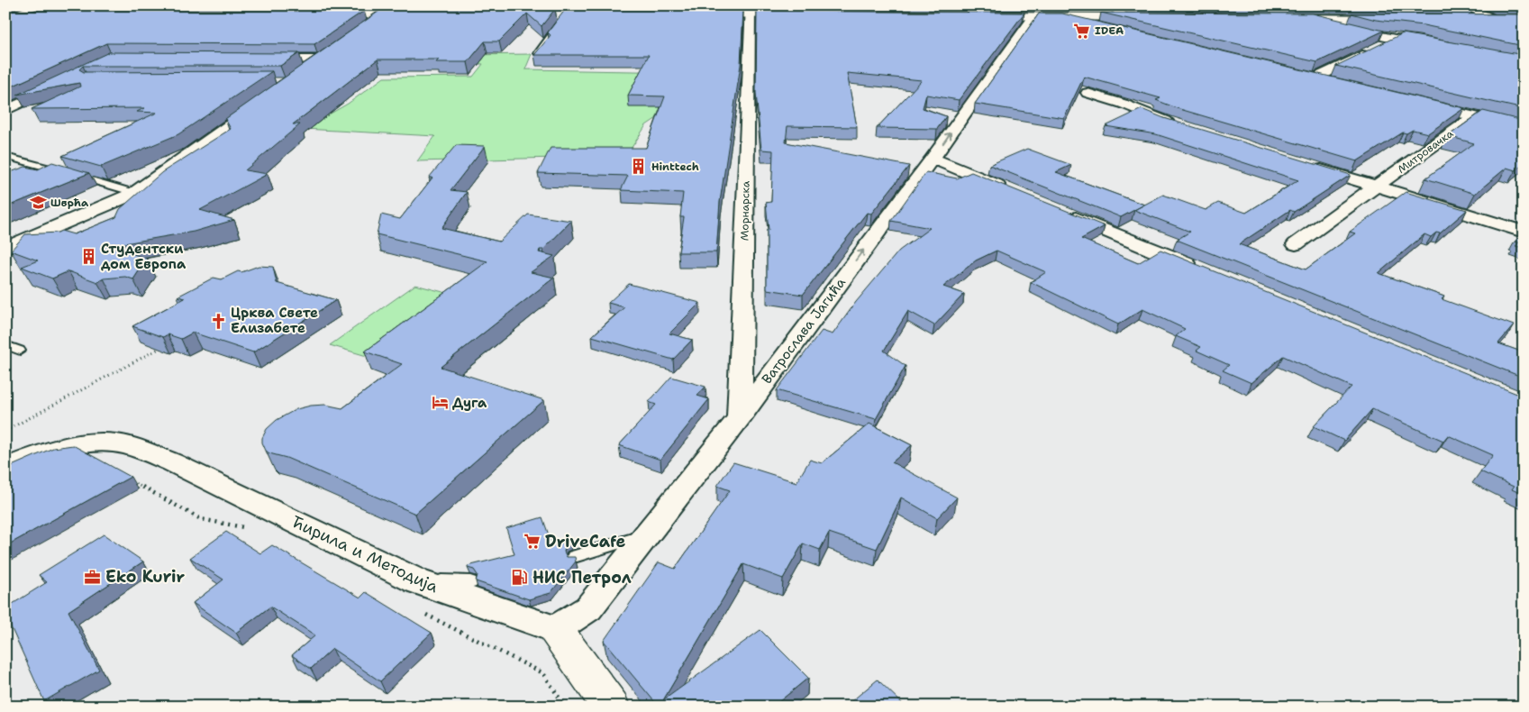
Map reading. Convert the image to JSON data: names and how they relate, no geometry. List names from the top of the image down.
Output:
{
  "streets": {
    "street": [
      "Митровачка",
      "Морнарска",
      "Ватрослава Јагића",
      "Ћирила и Методија"
    ]
  },
  "crossings": [
    ["Морнарска", "Ватрослава Јагића"],
    ["Ватрослава Јагића", "Ћирила и Методија"]
  ],
  "one_way": ["Ватрослава Јагића"],
  "places": {
    "supermarket": ["IDEA", "DriveCafe"],
    "building": ["Hinttech", "Студентски дом Европа"],
    "school or university": ["Шврћа"],
    "church": ["Црква Свете Елизабете"],
    "hotel": ["Дуга"],
    "office": ["Eko Kurir"],
    "fuel station": ["НИС Петрол"]
  }
}
